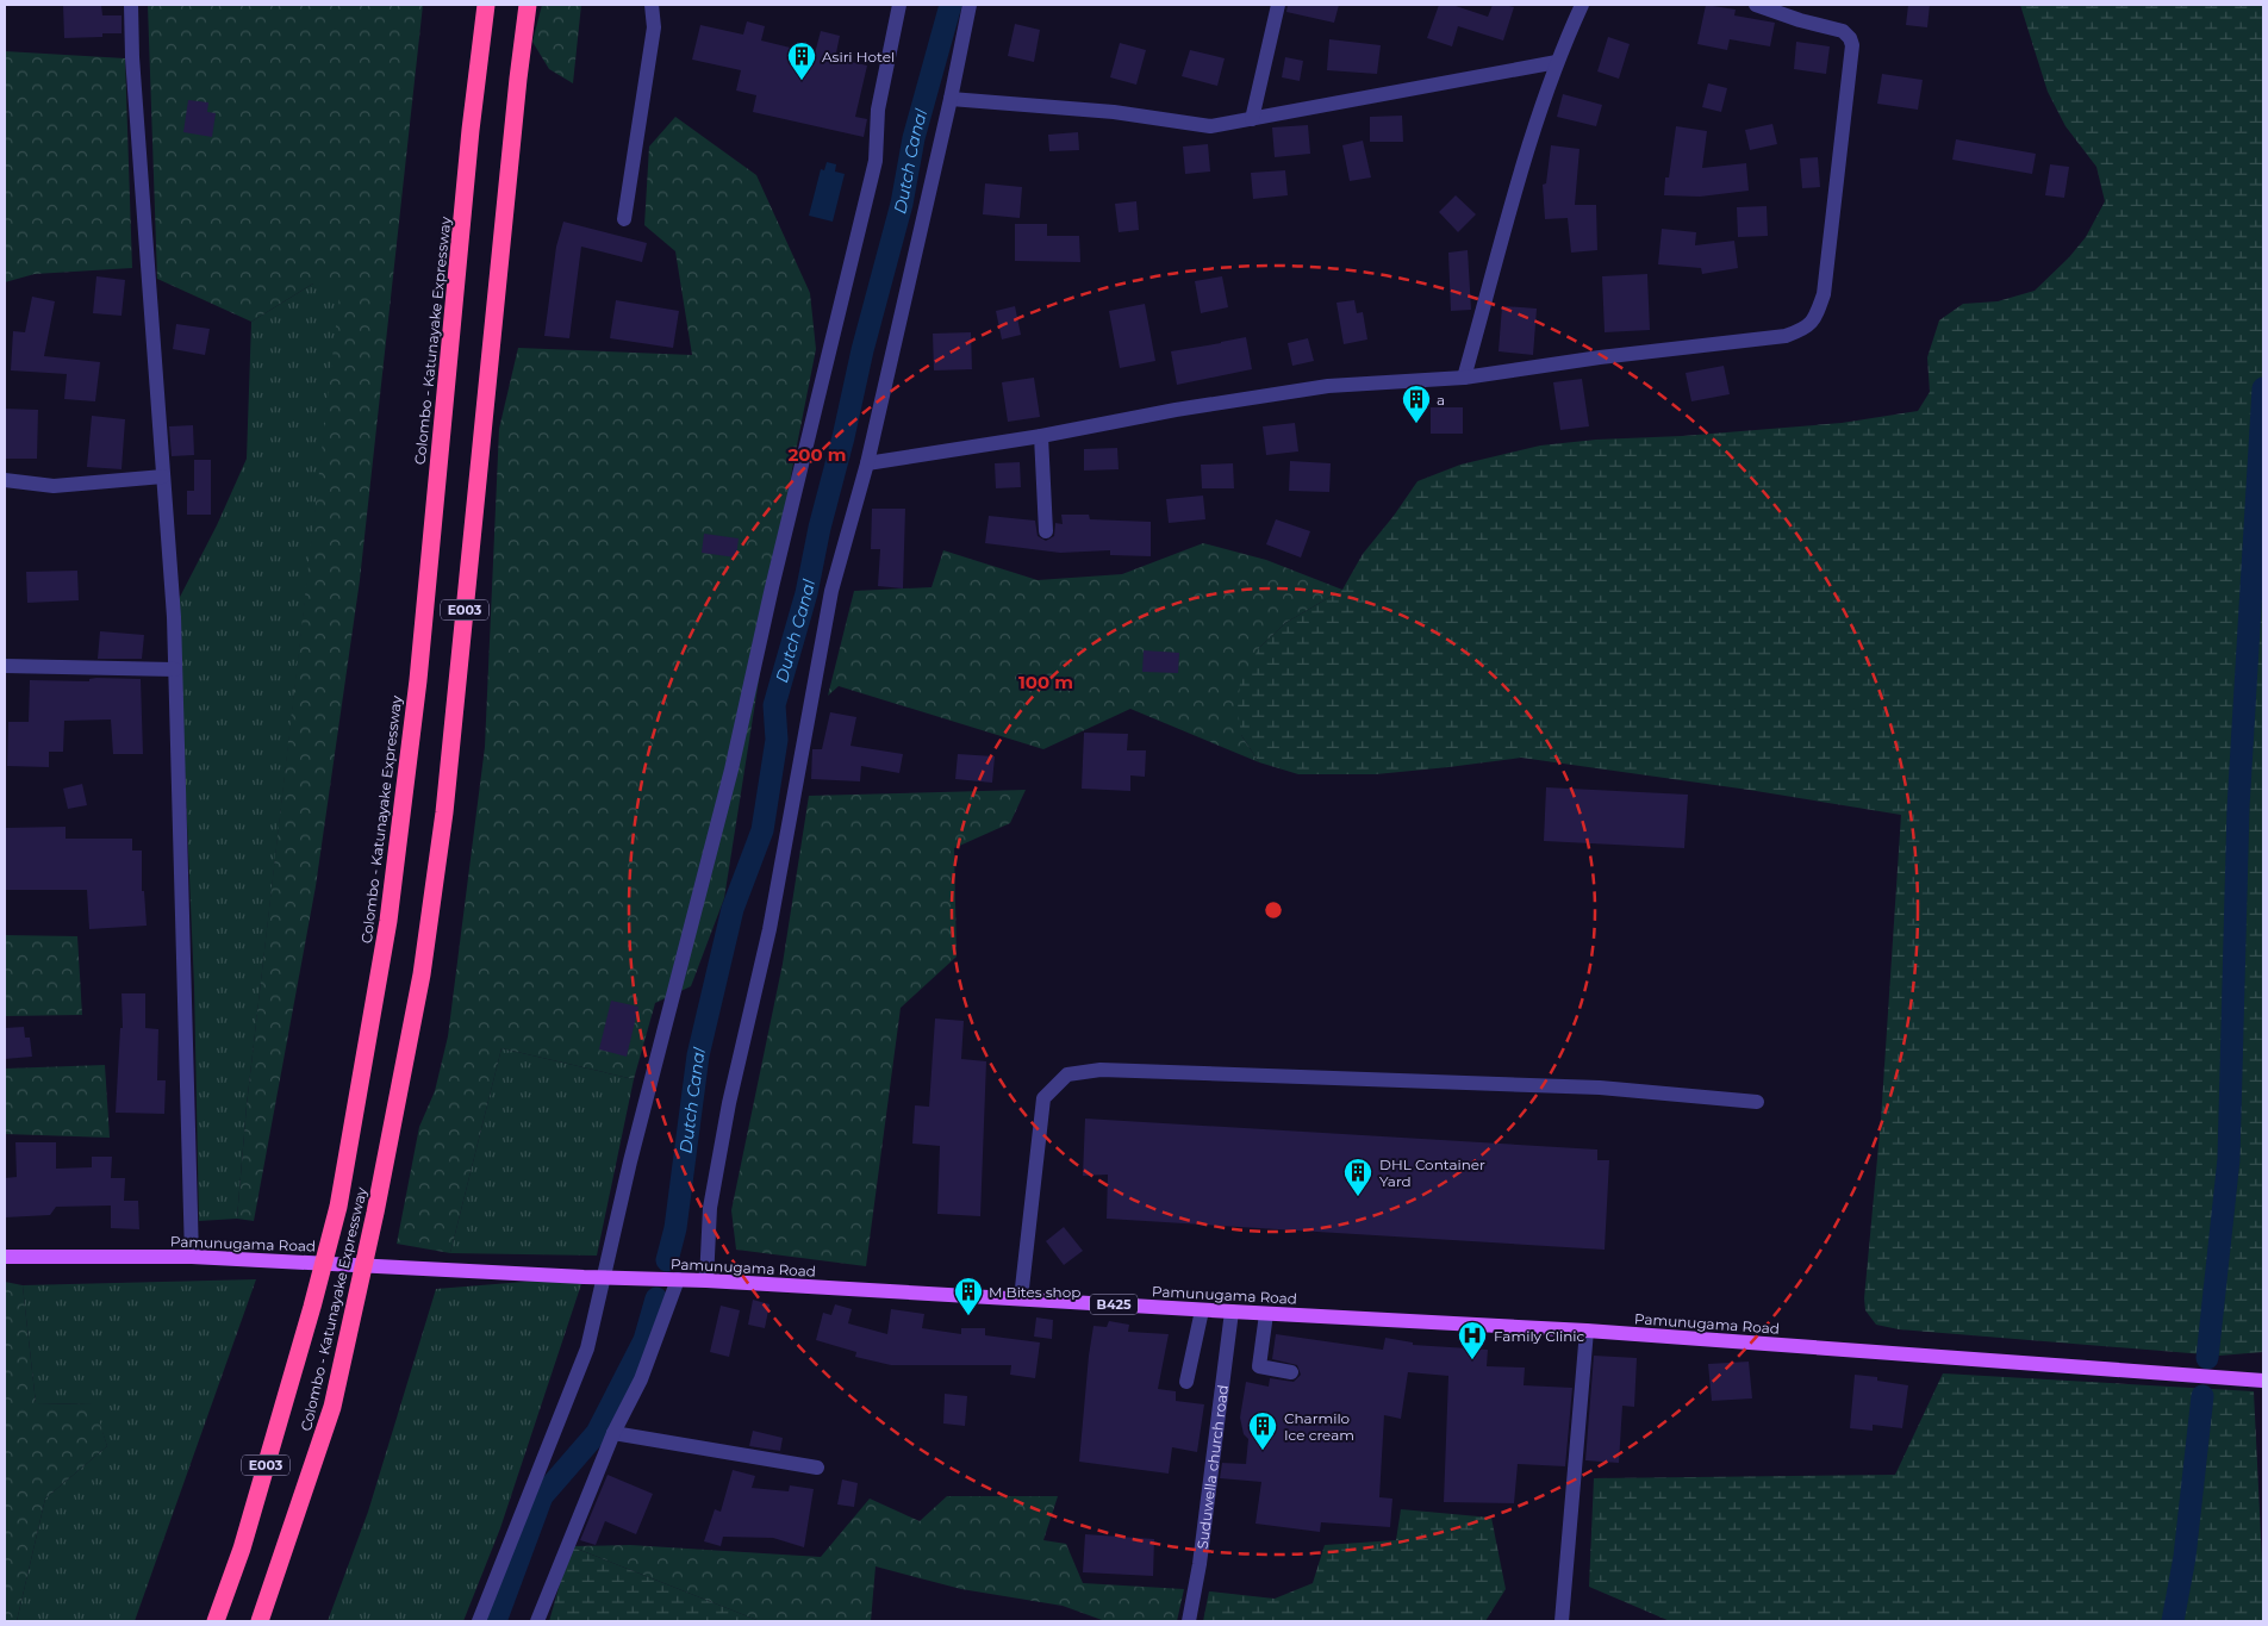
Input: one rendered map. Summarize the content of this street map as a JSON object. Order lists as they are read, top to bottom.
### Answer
{
  "streets": {
    "highway": ["Colombo - Katunayake Expressway", "E003"],
    "main road": ["Pamunugama Road", "B425"],
    "street": ["Suduwella church road"]
  },
  "crossings": [
    ["Pamunugama Road", "Suduwella church road"]
  ],
  "water": ["Dutch Canal"],
  "places": {
    "building": [
      "Asiri Hotel",
      "a",
      "DHL Container Yard",
      "M Bites shop",
      "Charmilo Ice cream"
    ],
    "hospital": ["Family Clinic"]
  },
  "rings": ["200 m", "100 m"]
}
